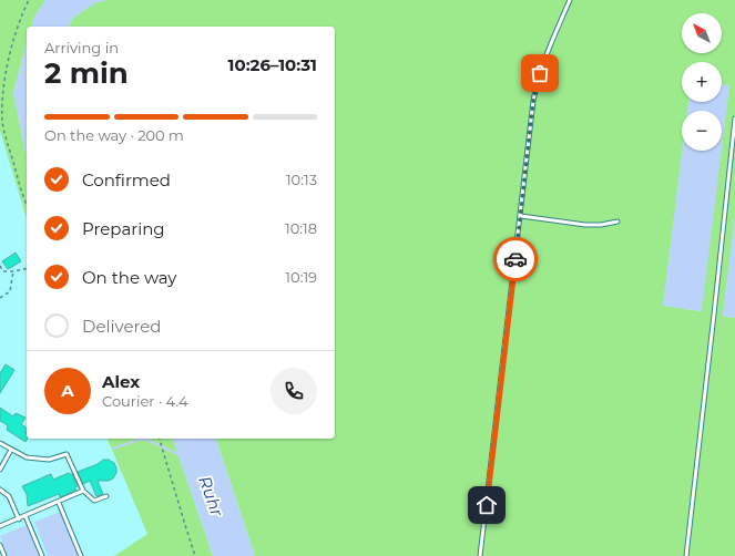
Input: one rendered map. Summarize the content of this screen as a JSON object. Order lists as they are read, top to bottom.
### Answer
{
  "water": ["Ruhr"],
  "north": "top left",
  "page": {
    "map_buttons": ["+", "−"],
    "heading": ["2 min", "Arriving in", "10:26–10:31"],
    "panel": ["Alex", "Courier · 4.4"],
    "bar": "On the way · 200 m",
    "list": [
      ["Confirmed", "10:13"],
      ["Preparing", "10:18"],
      ["On the way", "10:19"],
      "Delivered"
    ],
    "round": "A"
  }
}
